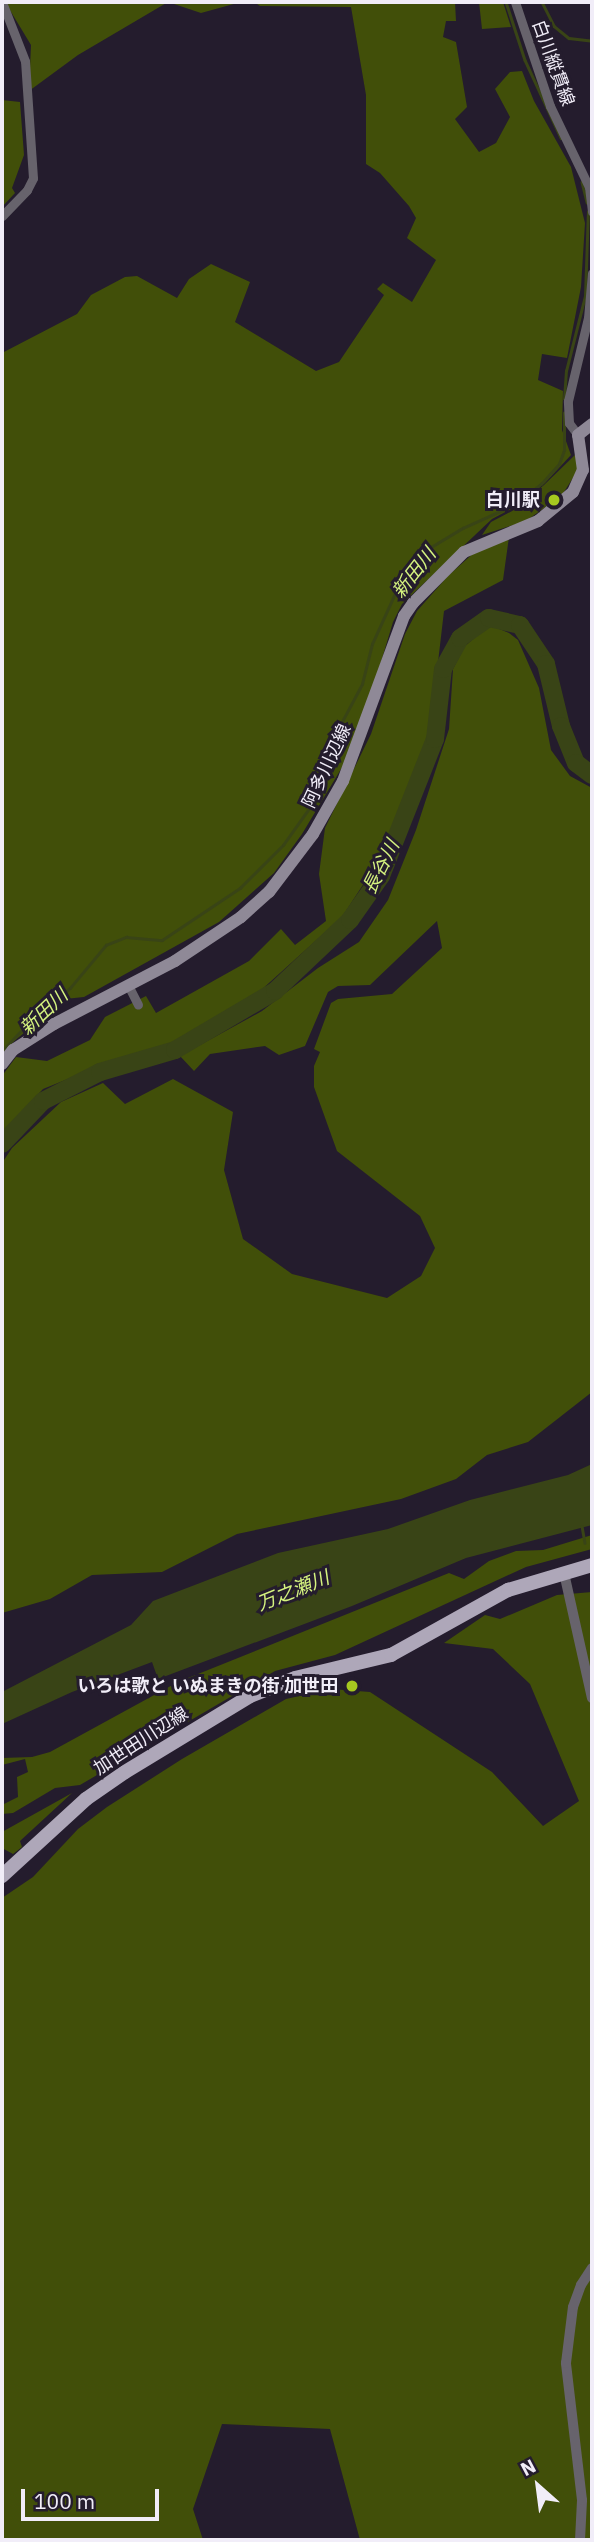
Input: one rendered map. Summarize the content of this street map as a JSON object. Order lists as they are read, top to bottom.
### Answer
{
  "streets": {
    "main road": ["阿多川辺線", "加世田川辺線"],
    "street": ["白川縦貫線"]
  },
  "water": ["新田川", "長谷川", "万之瀬川"],
  "places": ["白川駅", "いろは歌と いぬまきの街 加世田"],
  "scale_bar": "100 m",
  "north": "top left"
}
